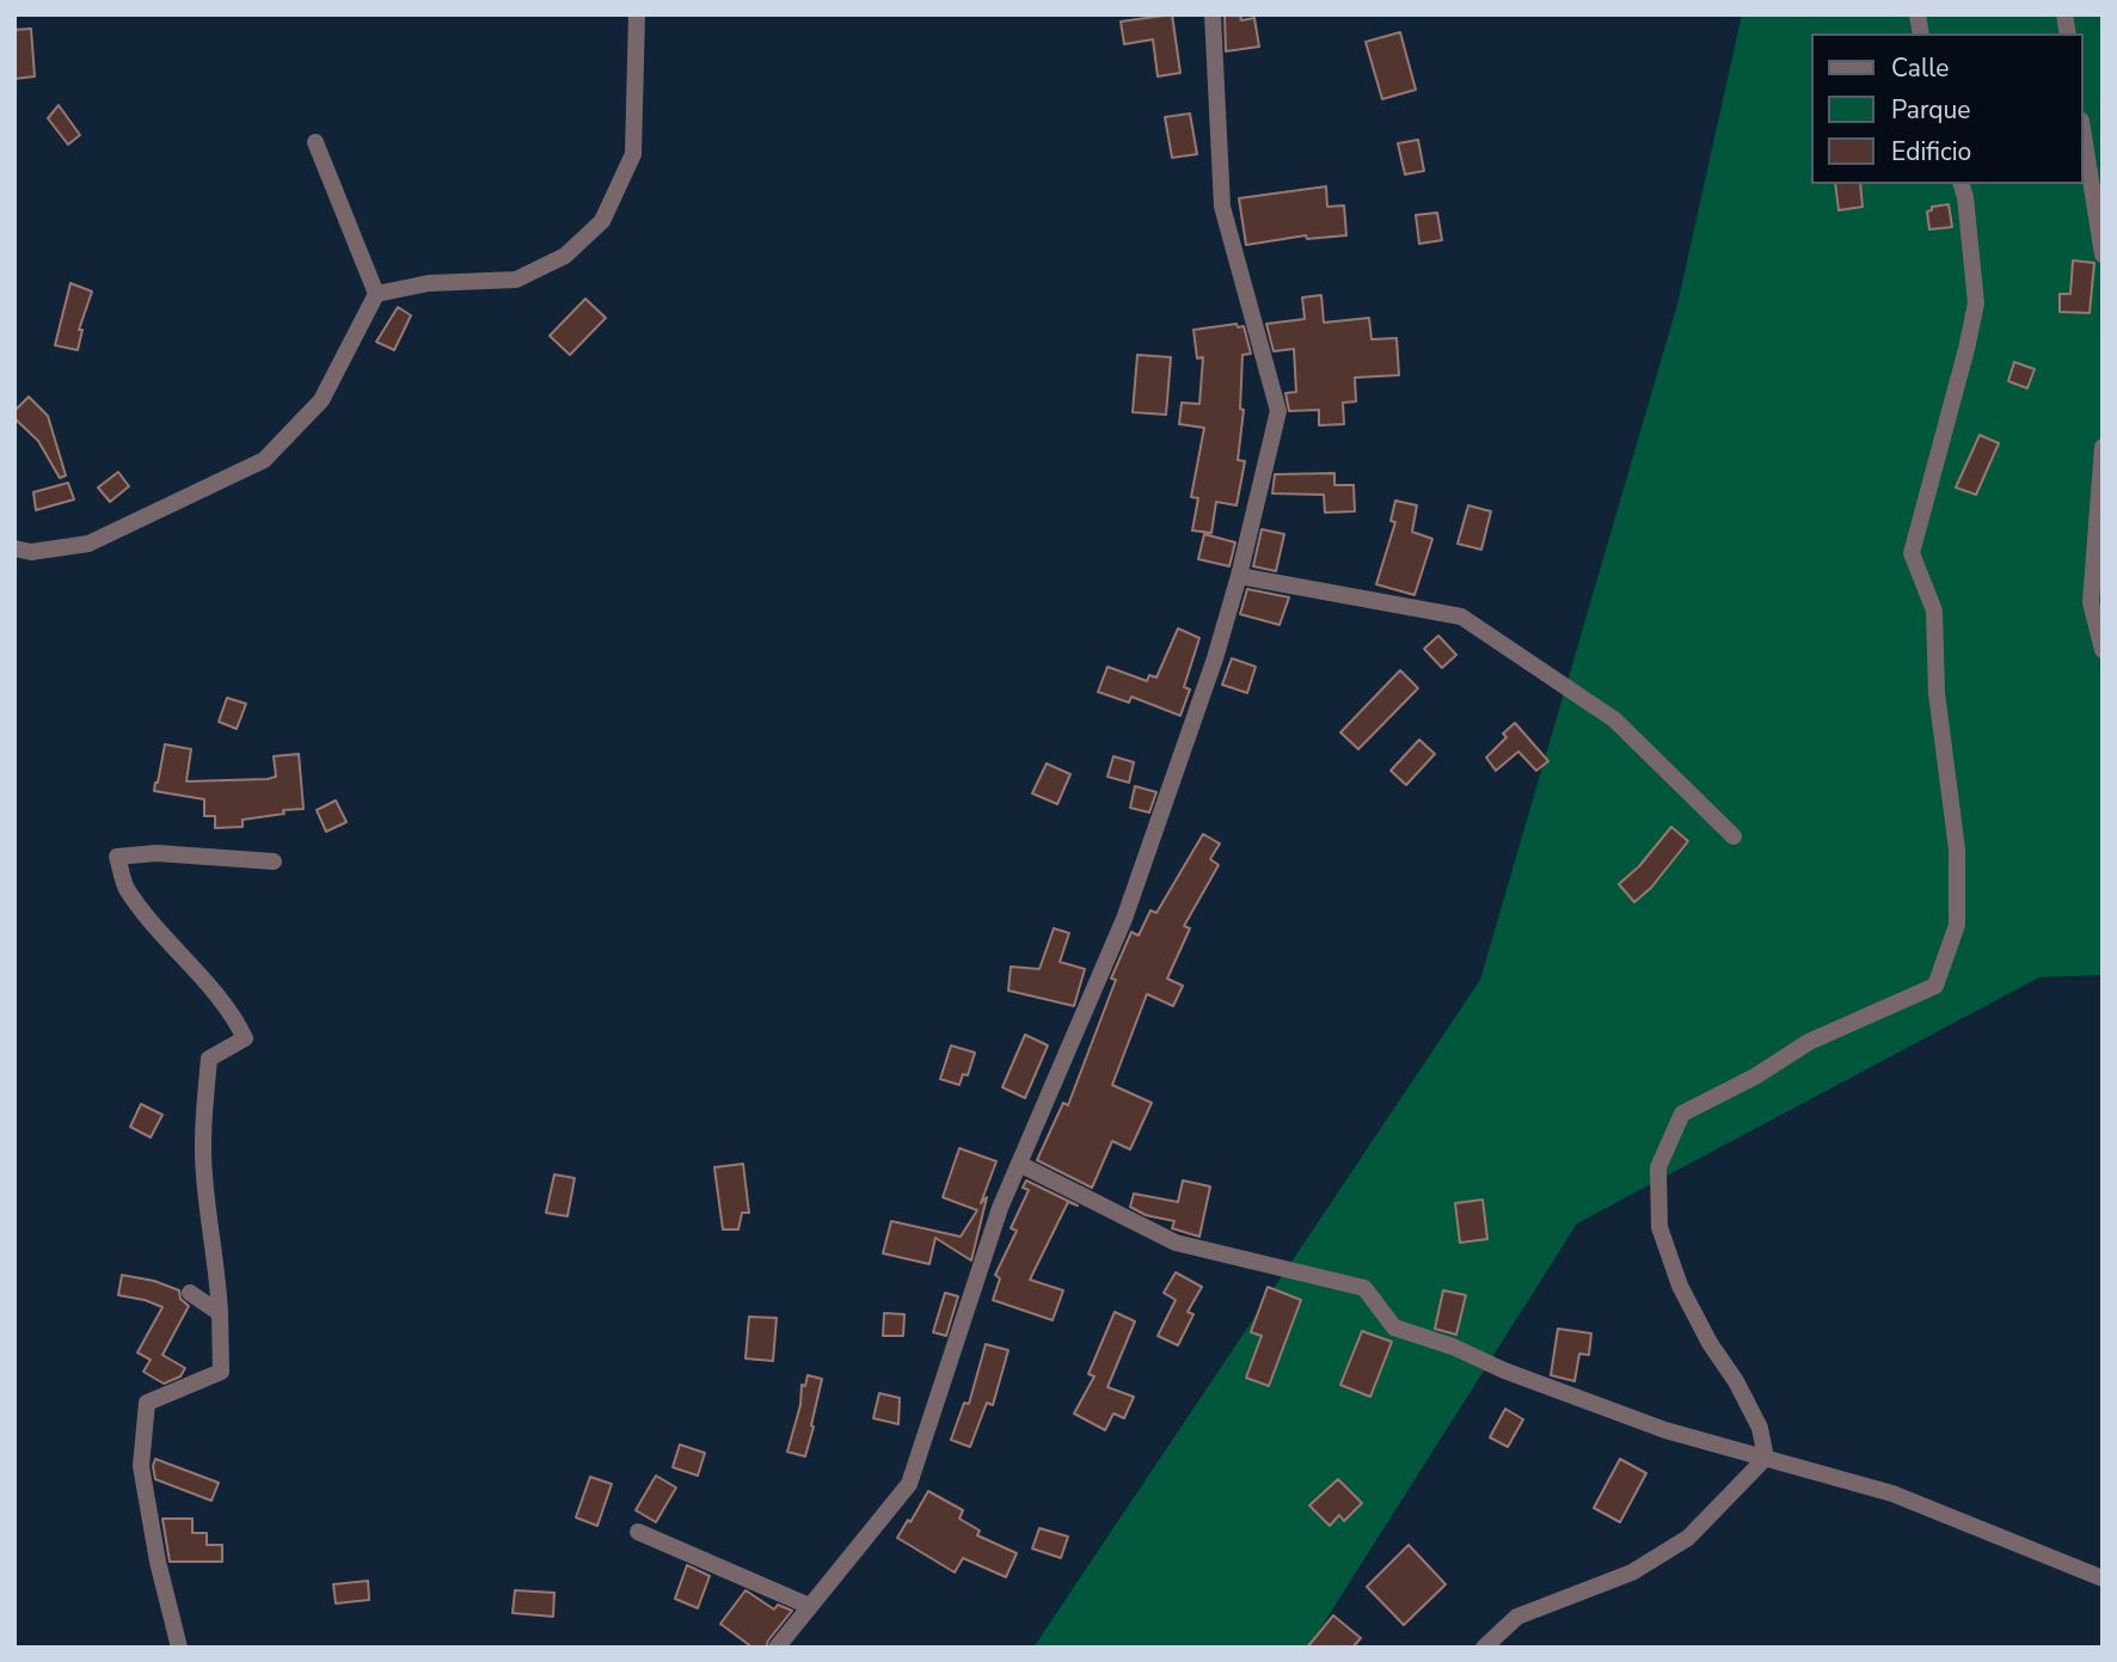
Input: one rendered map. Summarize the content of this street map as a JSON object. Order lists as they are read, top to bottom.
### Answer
{
  "legend": ["Calle", "Parque", "Edificio"]
}
